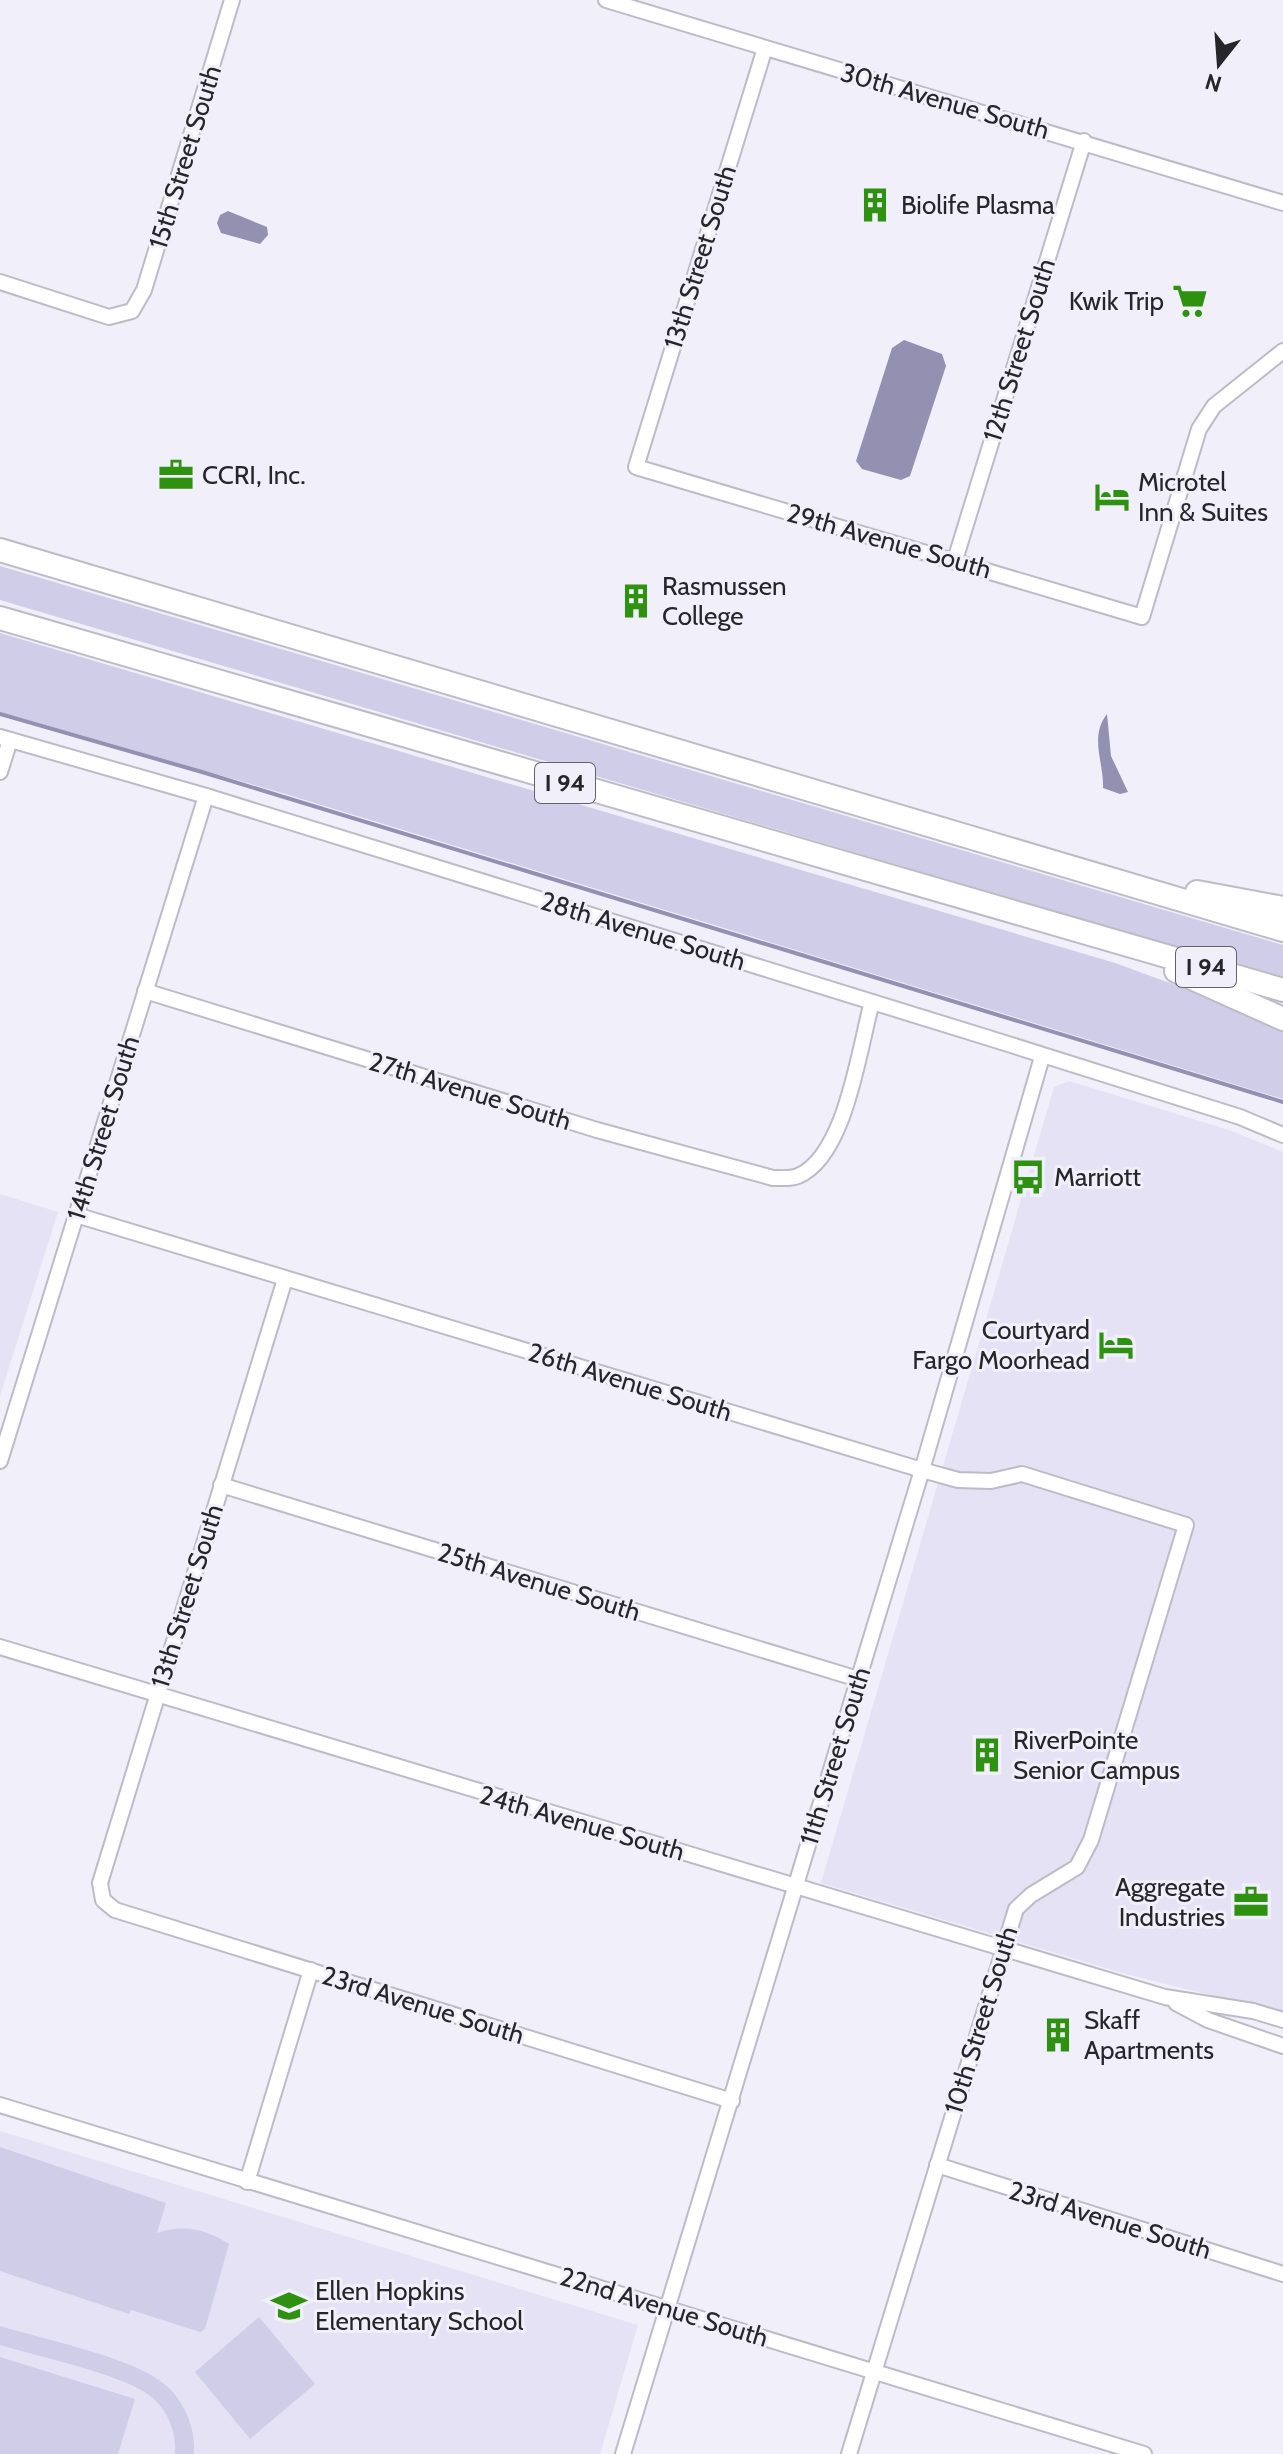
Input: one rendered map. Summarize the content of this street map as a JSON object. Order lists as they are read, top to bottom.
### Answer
{
  "streets": {
    "highway": ["I 94"],
    "street": [
      "30th Avenue South",
      "15th Street South",
      "13th Street South",
      "12th Street South",
      "29th Avenue South",
      "28th Avenue South",
      "27th Avenue South",
      "14th Street South",
      "26th Avenue South",
      "25th Avenue South",
      "11th Street South",
      "24th Avenue South",
      "23rd Avenue South",
      "10th Street South",
      "22nd Avenue South"
    ]
  },
  "crossings": [
    ["30th Avenue South", "13th Street South"],
    ["30th Avenue South", "12th Street South"],
    ["13th Street South", "29th Avenue South"],
    ["13th Street South", "26th Avenue South"],
    ["13th Street South", "25th Avenue South"],
    ["13th Street South", "24th Avenue South"],
    ["13th Street South", "23rd Avenue South"],
    ["12th Street South", "29th Avenue South"],
    ["28th Avenue South", "27th Avenue South"],
    ["28th Avenue South", "14th Street South"],
    ["28th Avenue South", "11th Street South"],
    ["27th Avenue South", "14th Street South"],
    ["14th Street South", "26th Avenue South"],
    ["26th Avenue South", "11th Street South"],
    ["26th Avenue South", "10th Street South"],
    ["25th Avenue South", "11th Street South"],
    ["11th Street South", "24th Avenue South"],
    ["11th Street South", "23rd Avenue South"],
    ["11th Street South", "22nd Avenue South"],
    ["24th Avenue South", "10th Street South"],
    ["23rd Avenue South", "10th Street South"],
    ["10th Street South", "22nd Avenue South"]
  ],
  "places": {
    "building": [
      "Biolife Plasma",
      "Rasmussen College",
      "RiverPointe Senior Campus",
      "Skaff Apartments"
    ],
    "supermarket": ["Kwik Trip"],
    "office": ["CCRI, Inc.", "Aggregate Industries"],
    "hotel": ["Microtel Inn & Suites", "Courtyard Fargo Moorhead"],
    "bus stop": ["Marriott"],
    "school or university": ["Ellen Hopkins Elementary School"]
  },
  "north": "bottom"
}
